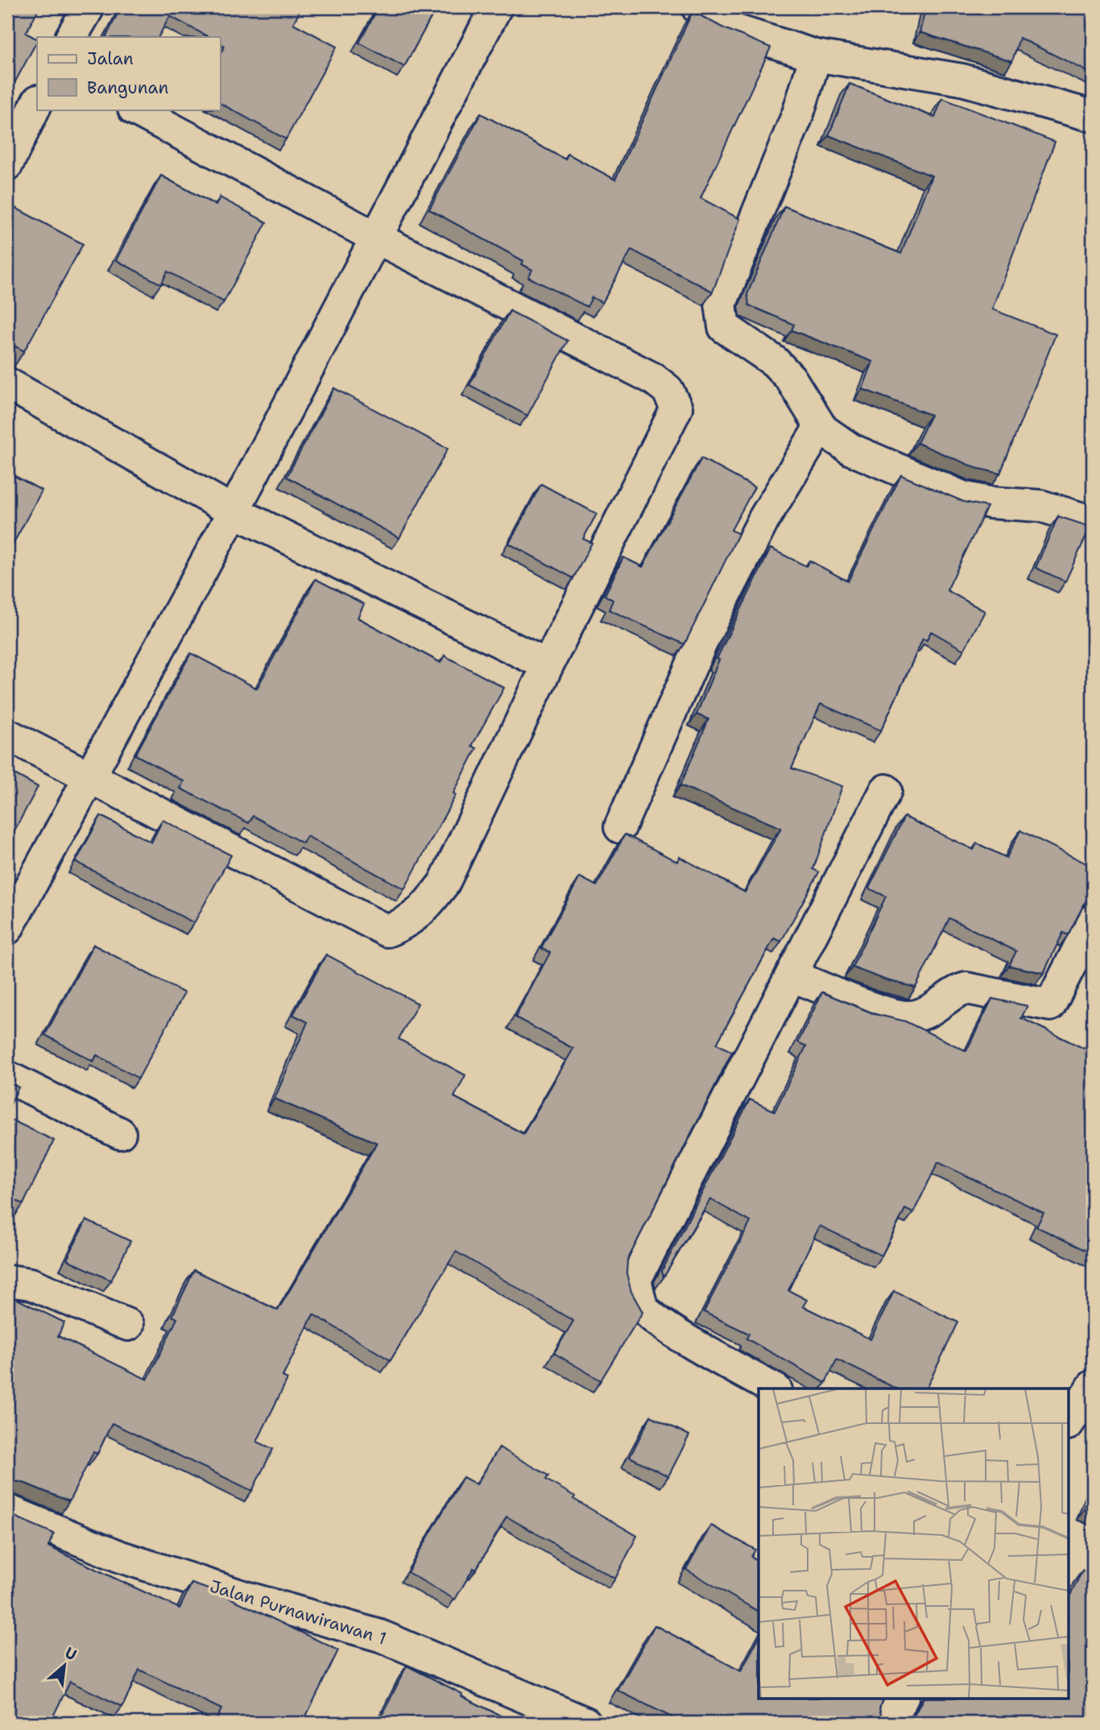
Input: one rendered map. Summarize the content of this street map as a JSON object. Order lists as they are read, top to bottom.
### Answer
{
  "streets": {
    "street": ["Jalan Purnawirawan 1"]
  },
  "legend": ["Jalan", "Bangunan"],
  "north": "top right"
}
